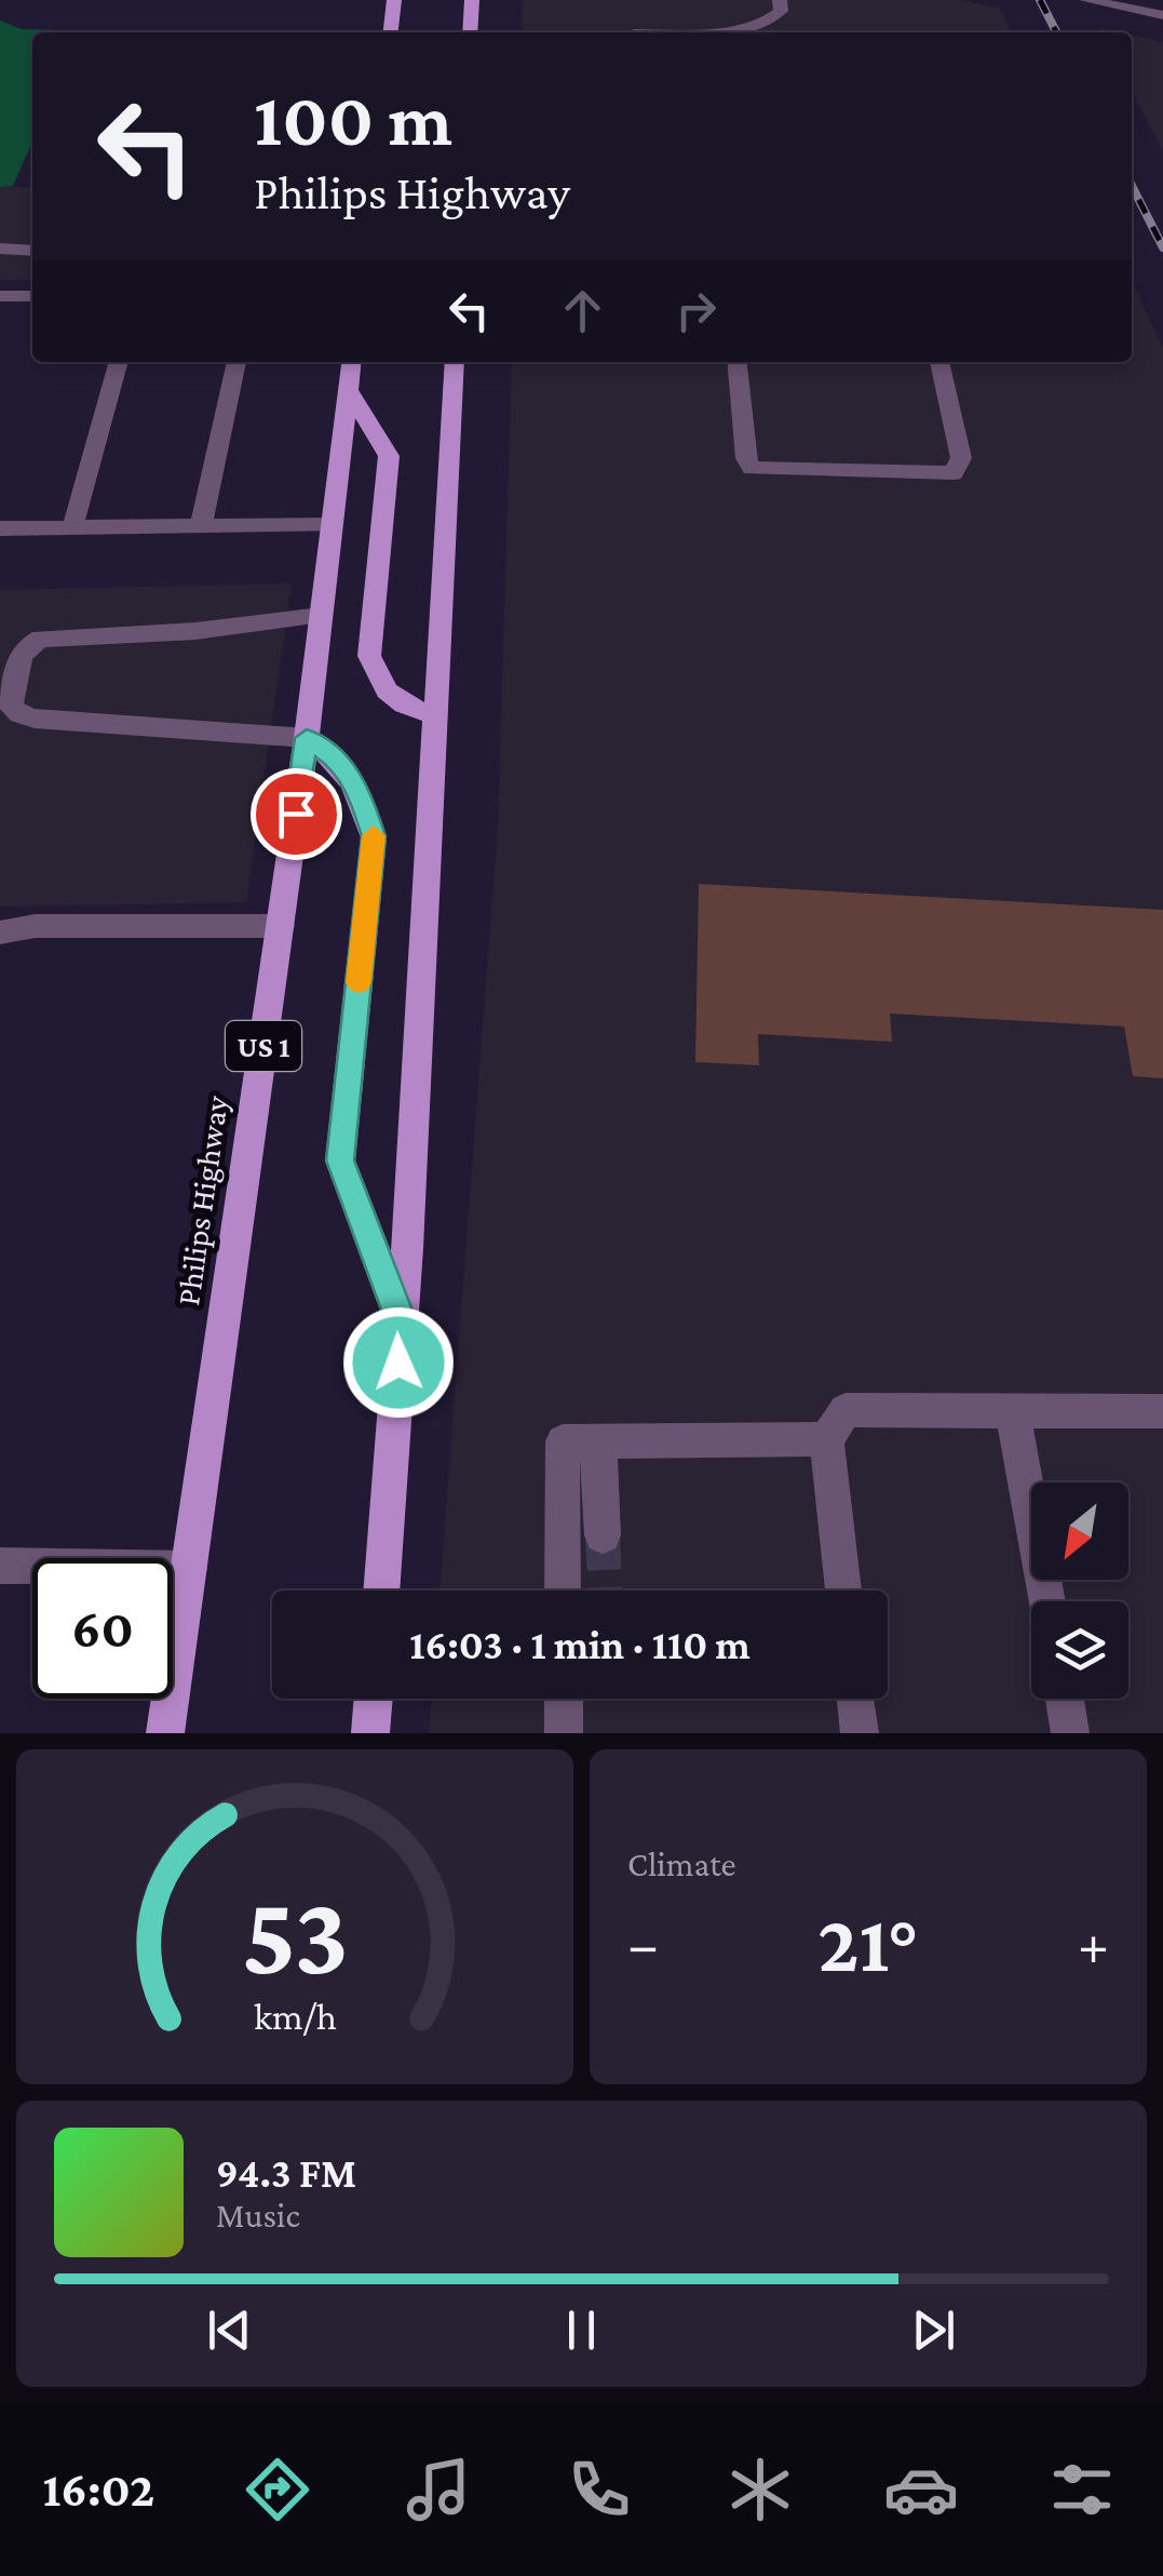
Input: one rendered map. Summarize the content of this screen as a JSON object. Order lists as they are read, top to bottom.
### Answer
{
  "streets": {
    "main road": ["US 1", "Philips Highway"]
  },
  "north": "bottom left",
  "page": {
    "turn": ["100 m", "Philips Highway"],
    "limit": "60",
    "trip": "16:03 · 1 min · 110 m",
    "tile": "Climate",
    "heat": ["−", "21°", "+"],
    "song": ["94.3 FM", "Music"],
    "tabs": "16:02",
    "gauge": ["53", "km/h"]
  }
}
